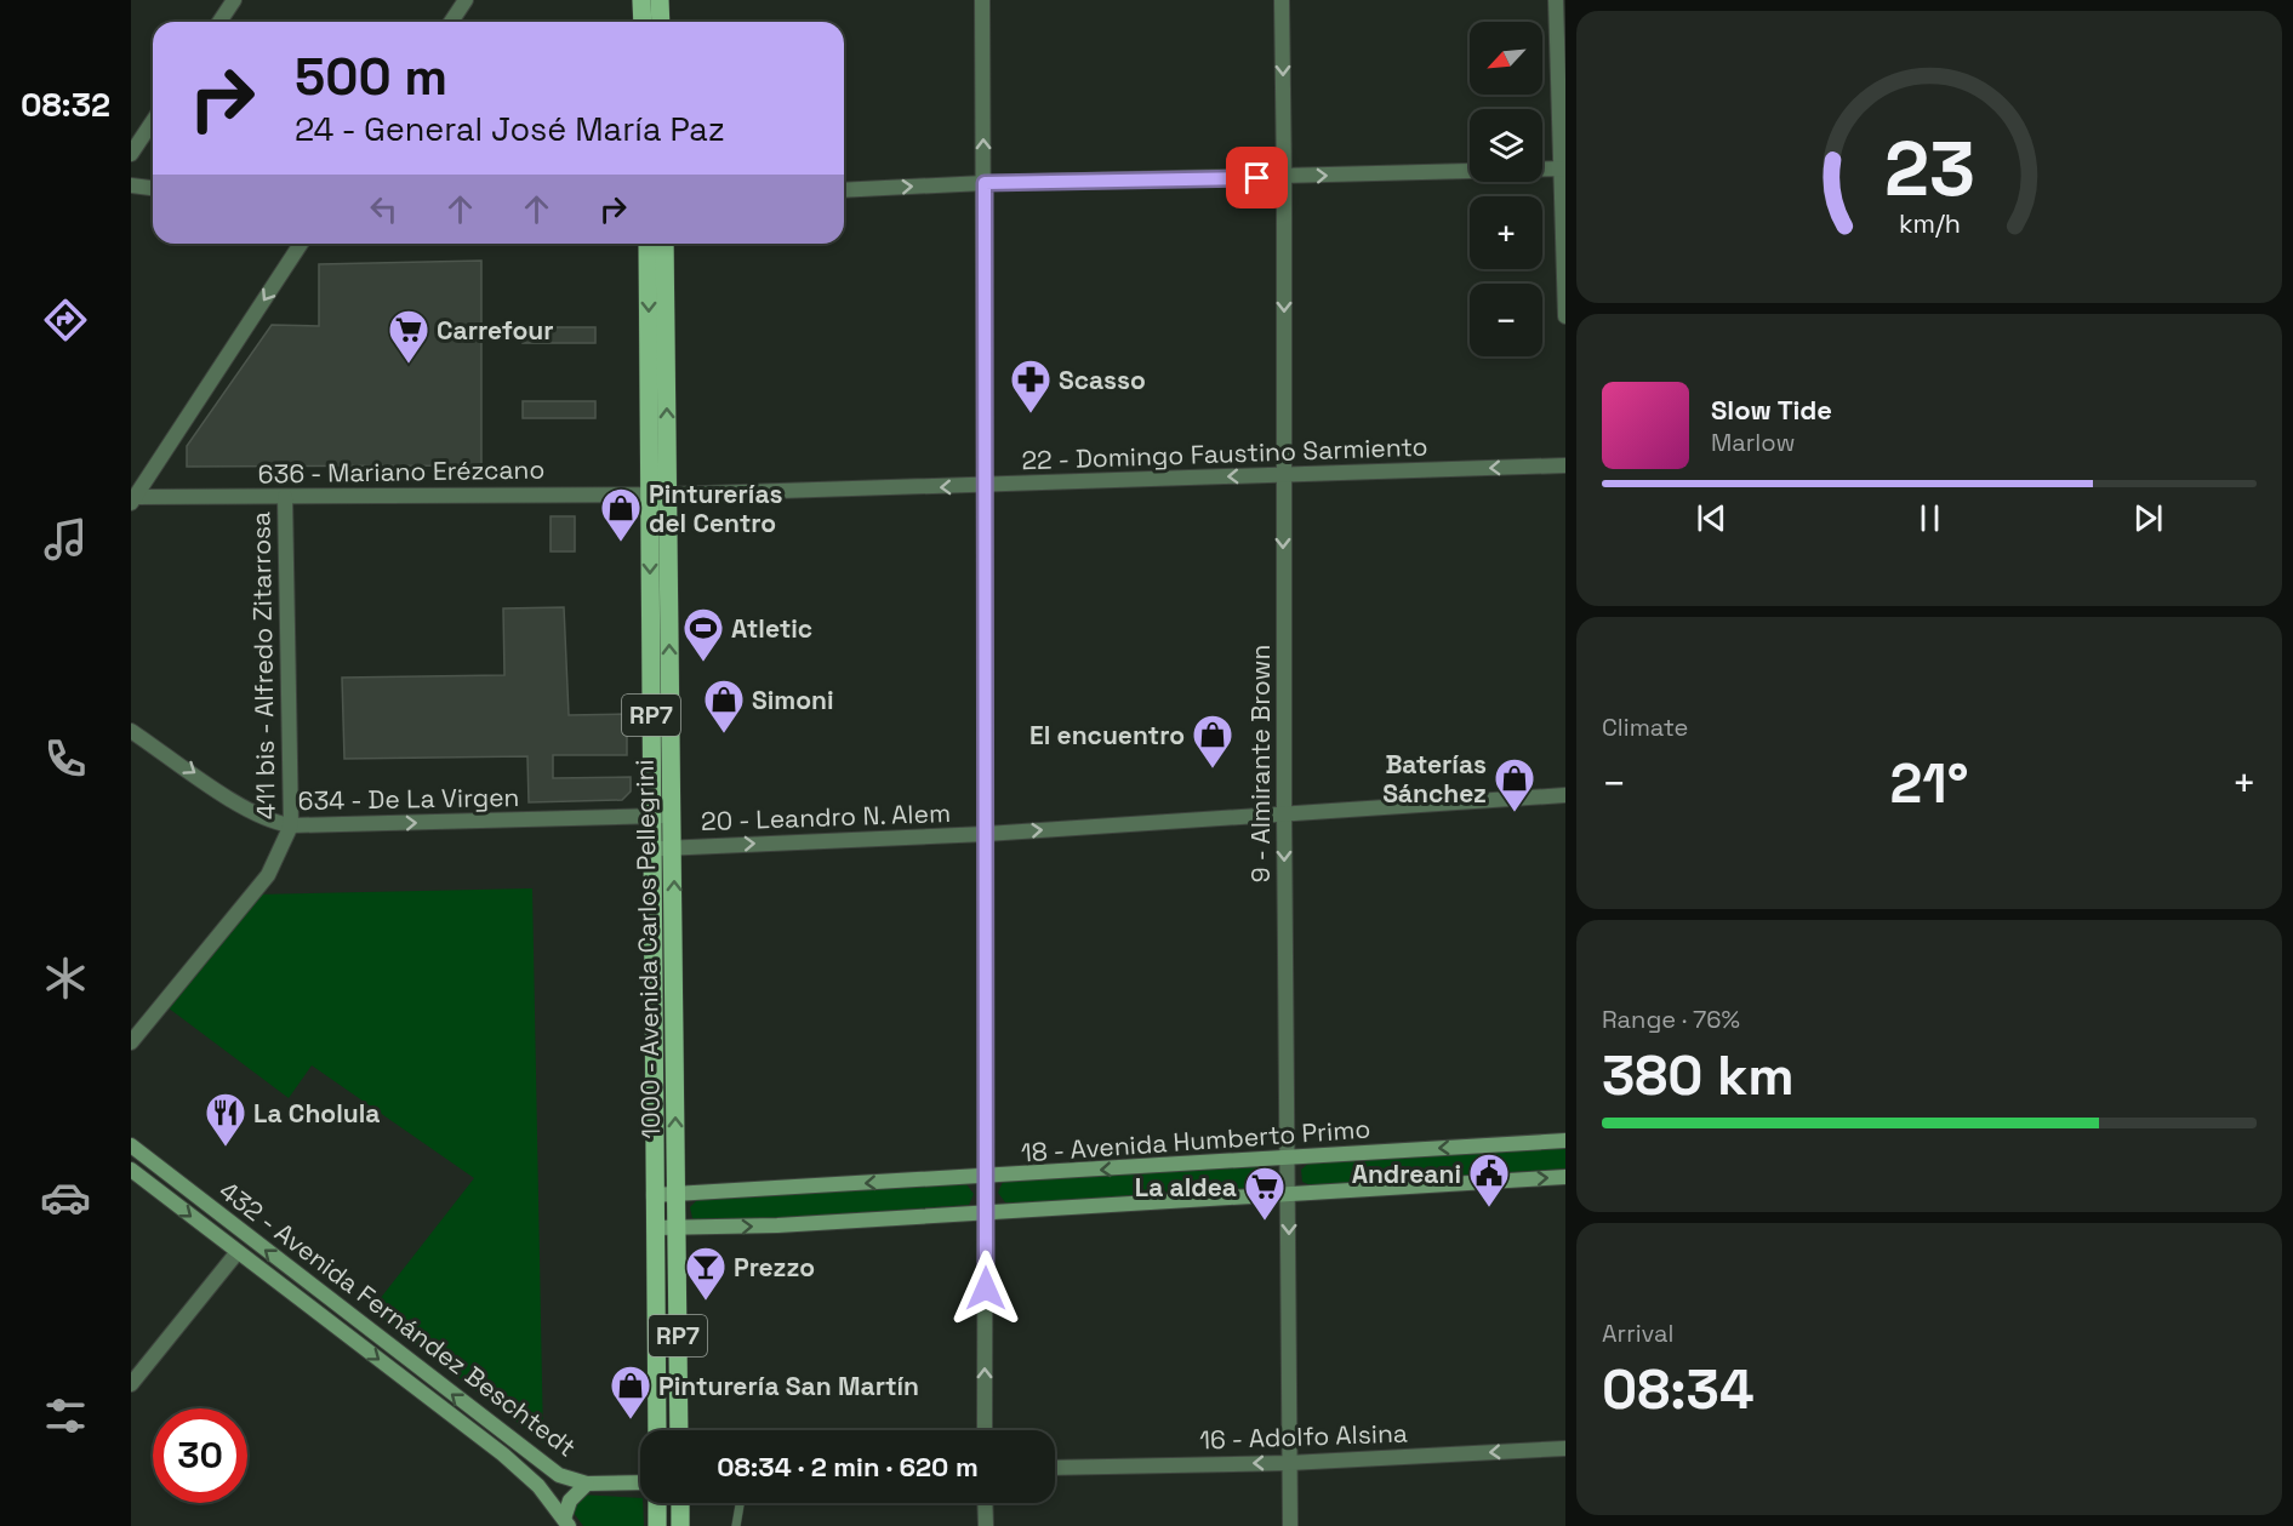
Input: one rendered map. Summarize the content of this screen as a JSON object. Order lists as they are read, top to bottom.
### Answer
{
  "streets": {
    "main road": [
      "RP7",
      "1000 - Avenida Carlos Pellegrini",
      "18 - Avenida Humberto Primo",
      "432 - Avenida Fernández Beschtedt"
    ],
    "street": [
      "22 - Domingo Faustino Sarmiento",
      "636 - Mariano Erézcano",
      "411 bis - Alfredo Zitarrosa",
      "9 - Almirante Brown",
      "634 - De La Virgen",
      "20 - Leandro N. Alem",
      "16 - Adolfo Alsina"
    ]
  },
  "crossings": [
    ["22 - Domingo Faustino Sarmiento", "636 - Mariano Erézcano"],
    ["22 - Domingo Faustino Sarmiento", "9 - Almirante Brown"],
    ["22 - Domingo Faustino Sarmiento", "1000 - Avenida Carlos Pellegrini"],
    ["636 - Mariano Erézcano", "411 bis - Alfredo Zitarrosa"],
    ["636 - Mariano Erézcano", "1000 - Avenida Carlos Pellegrini"],
    ["411 bis - Alfredo Zitarrosa", "634 - De La Virgen"],
    ["9 - Almirante Brown", "20 - Leandro N. Alem"],
    ["9 - Almirante Brown", "18 - Avenida Humberto Primo"],
    ["9 - Almirante Brown", "16 - Adolfo Alsina"],
    ["634 - De La Virgen", "1000 - Avenida Carlos Pellegrini"],
    ["20 - Leandro N. Alem", "1000 - Avenida Carlos Pellegrini"],
    ["1000 - Avenida Carlos Pellegrini", "18 - Avenida Humberto Primo"]
  ],
  "one_way": [
    "22 - Domingo Faustino Sarmiento",
    "9 - Almirante Brown",
    "634 - De La Virgen",
    "20 - Leandro N. Alem",
    "16 - Adolfo Alsina"
  ],
  "places": {
    "supermarket": ["Carrefour", "La aldea"],
    "pharmacy": ["Scasso"],
    "shop": [
      "Pinturerías del Centro",
      "Simoni",
      "El encuentro",
      "Baterías Sánchez",
      "Pinturería San Martín"
    ],
    "sports": ["Atletic"],
    "restaurant": ["La Cholula"],
    "public building": ["Andreani"],
    "bar": ["Prezzo"]
  },
  "north": "bottom left",
  "page": {
    "tabs": "08:32",
    "map_buttons": ["+", "−"],
    "turn": ["500 m", "24 - General José María Paz"],
    "song": ["Slow Tide", "Marlow"],
    "tile": [
      "Climate",
      ["Range · 76%", "380 km"],
      ["Arrival", "08:34"]
    ],
    "heat": ["−", "21°", "+"],
    "limit": "30",
    "trip": "08:34 · 2 min · 620 m",
    "gauge": ["23", "km/h"]
  }
}
